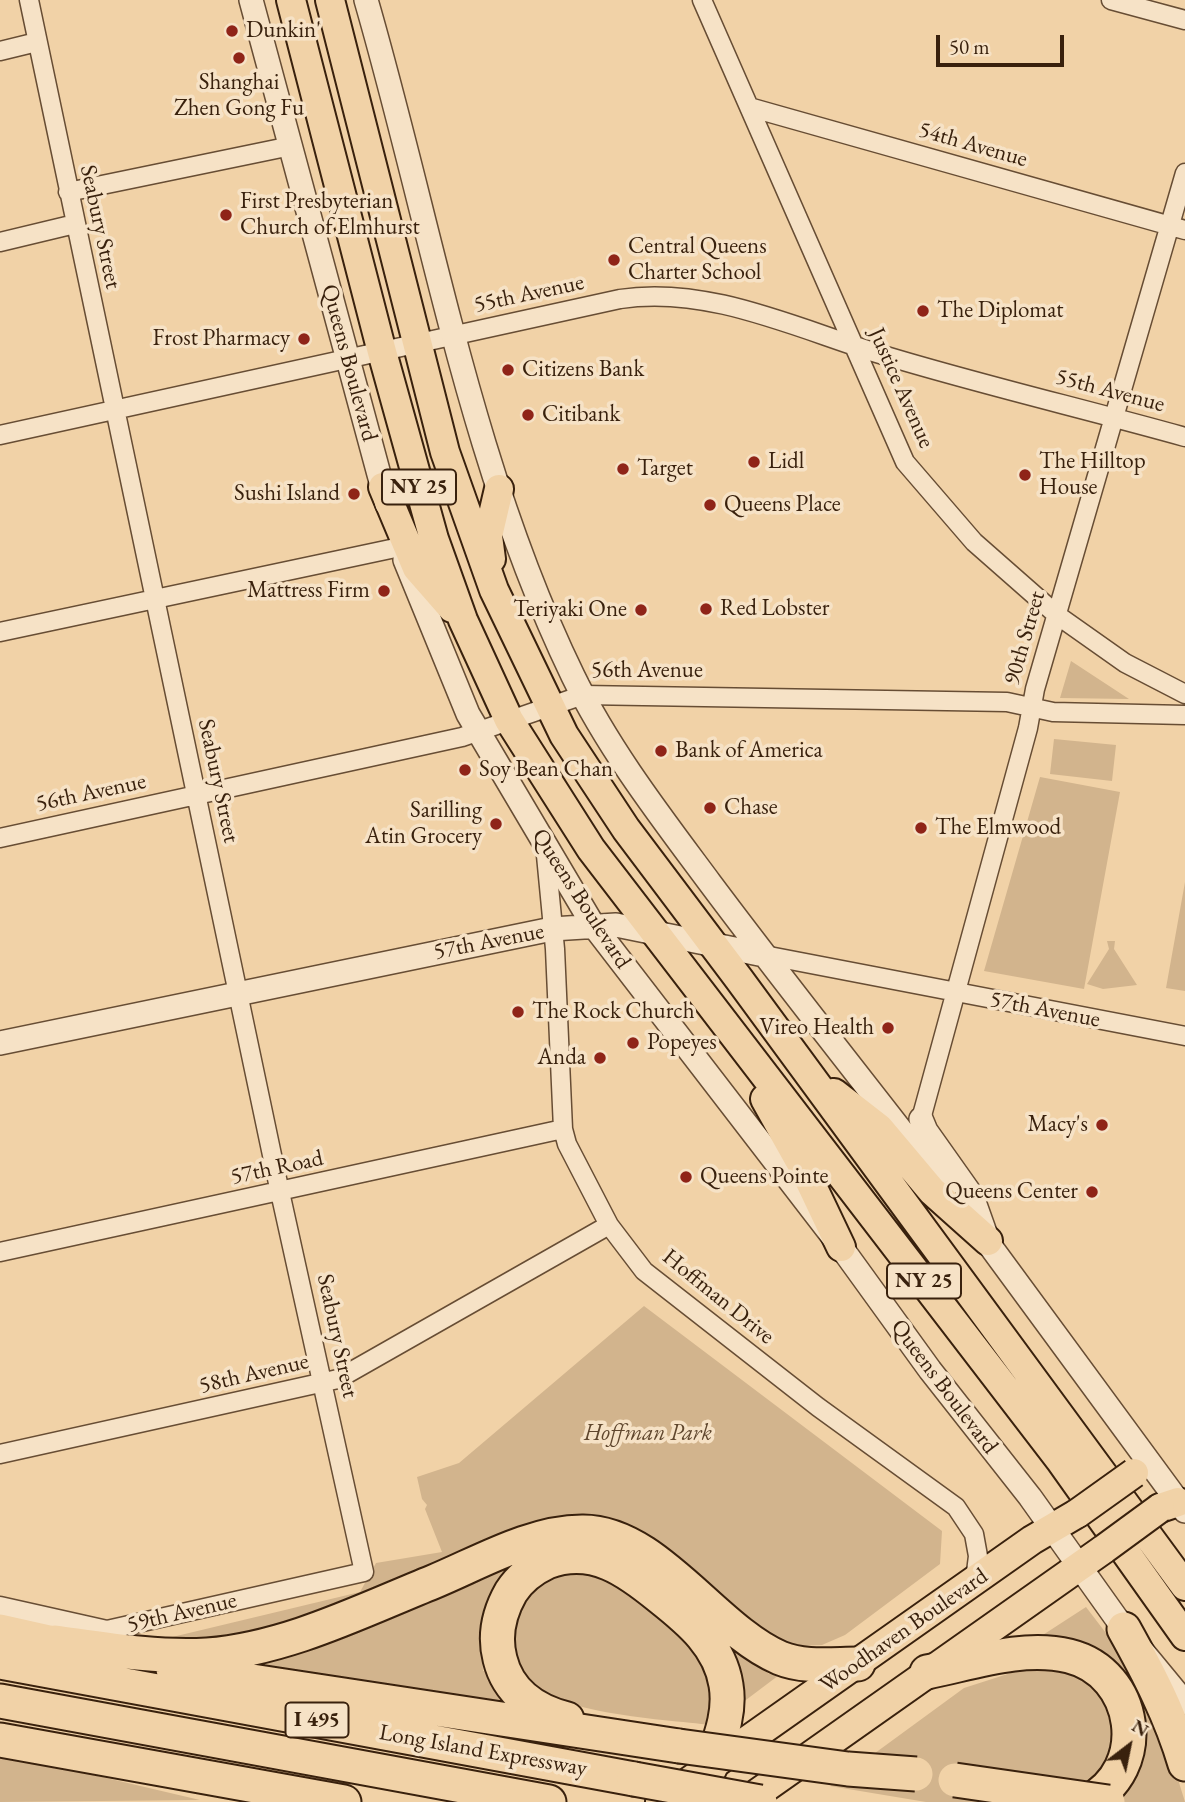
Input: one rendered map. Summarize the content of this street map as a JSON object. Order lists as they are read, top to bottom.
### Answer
{
  "streets": {
    "highway": ["I 495", "Long Island Expressway"],
    "main road": ["Queens Boulevard", "NY 25", "Woodhaven Boulevard"],
    "street": [
      "54th Avenue",
      "Seabury Street",
      "55th Avenue",
      "Justice Avenue",
      "90th Street",
      "56th Avenue",
      "57th Avenue",
      "57th Road",
      "Hoffman Drive",
      "58th Avenue",
      "59th Avenue"
    ]
  },
  "crossings": [
    ["54th Avenue", "Justice Avenue"],
    ["54th Avenue", "90th Street"],
    ["Seabury Street", "55th Avenue"],
    ["Seabury Street", "56th Avenue"],
    ["Seabury Street", "57th Avenue"],
    ["Seabury Street", "57th Road"],
    ["Seabury Street", "58th Avenue"],
    ["Seabury Street", "59th Avenue"],
    ["55th Avenue", "Queens Boulevard"],
    ["55th Avenue", "Justice Avenue"],
    ["55th Avenue", "NY 25"],
    ["55th Avenue", "90th Street"],
    ["Queens Boulevard", "56th Avenue"],
    ["Queens Boulevard", "57th Avenue"],
    ["Queens Boulevard", "Hoffman Drive"],
    ["Queens Boulevard", "Woodhaven Boulevard"],
    ["Justice Avenue", "90th Street"],
    ["NY 25", "56th Avenue"],
    ["NY 25", "57th Avenue"],
    ["90th Street", "56th Avenue"],
    ["90th Street", "57th Avenue"],
    ["57th Avenue", "Hoffman Drive"],
    ["57th Road", "Hoffman Drive"],
    ["Hoffman Drive", "58th Avenue"],
    ["Hoffman Drive", "Woodhaven Boulevard"]
  ],
  "parks": ["Hoffman Park"],
  "places": [
    "Dunkin'",
    "Shanghai Zhen Gong Fu",
    "First Presbyterian Church of Elmhurst",
    "Central Queens Charter School",
    "The Diplomat",
    "Frost Pharmacy",
    "Citizens Bank",
    "Citibank",
    "Lidl",
    "Target",
    "The Hilltop House",
    "Sushi Island",
    "Queens Place",
    "Mattress Firm",
    "Red Lobster",
    "Teriyaki One",
    "Bank of America",
    "Soy Bean Chan",
    "Chase",
    "Sarilling Atin Grocery",
    "The Elmwood",
    "The Rock Church",
    "Vireo Health",
    "Popeyes",
    "Anda",
    "Macy's",
    "Queens Pointe",
    "Queens Center"
  ],
  "scale_bar": "50 m",
  "north": "top right"
}
